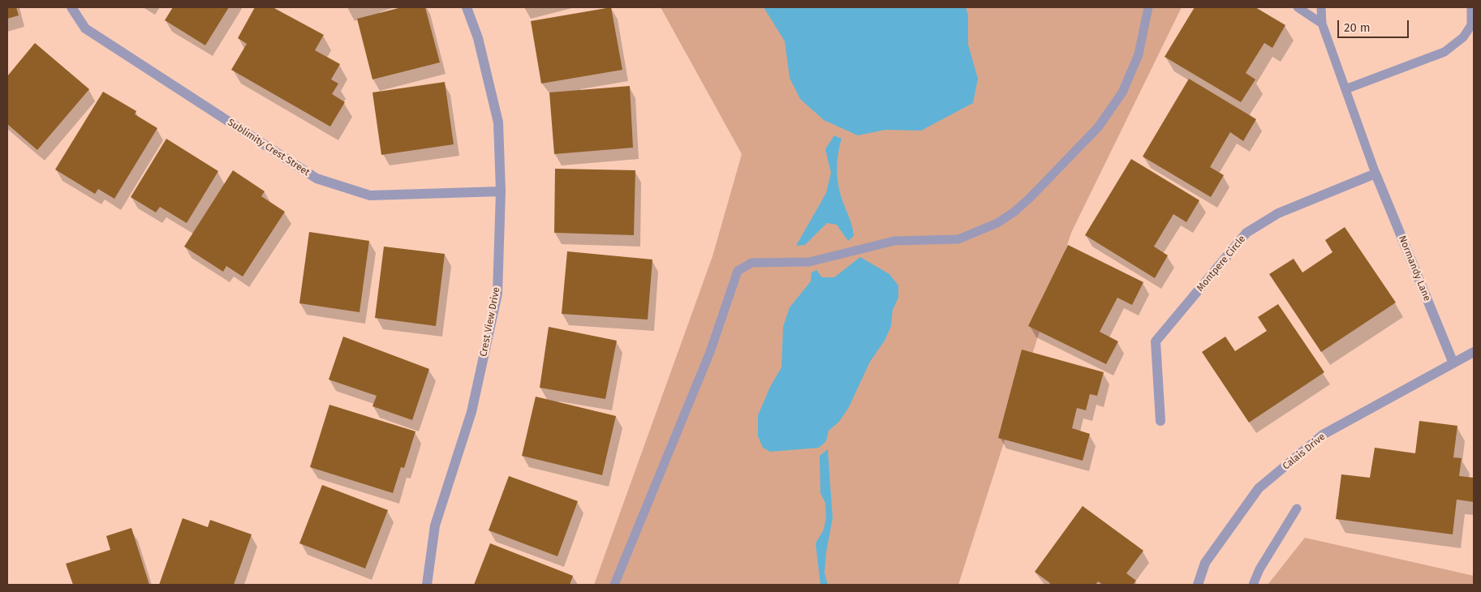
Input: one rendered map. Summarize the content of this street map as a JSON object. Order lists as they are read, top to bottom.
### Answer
{
  "streets": {
    "street": [
      "Sublimity Crest Street",
      "Montpere Circle",
      "Normandy Lane",
      "Crest View Drive",
      "Calais Drive"
    ]
  },
  "crossings": [
    ["Sublimity Crest Street", "Crest View Drive"],
    ["Montpere Circle", "Normandy Lane"],
    ["Normandy Lane", "Calais Drive"]
  ],
  "scale_bar": "20 m"
}
